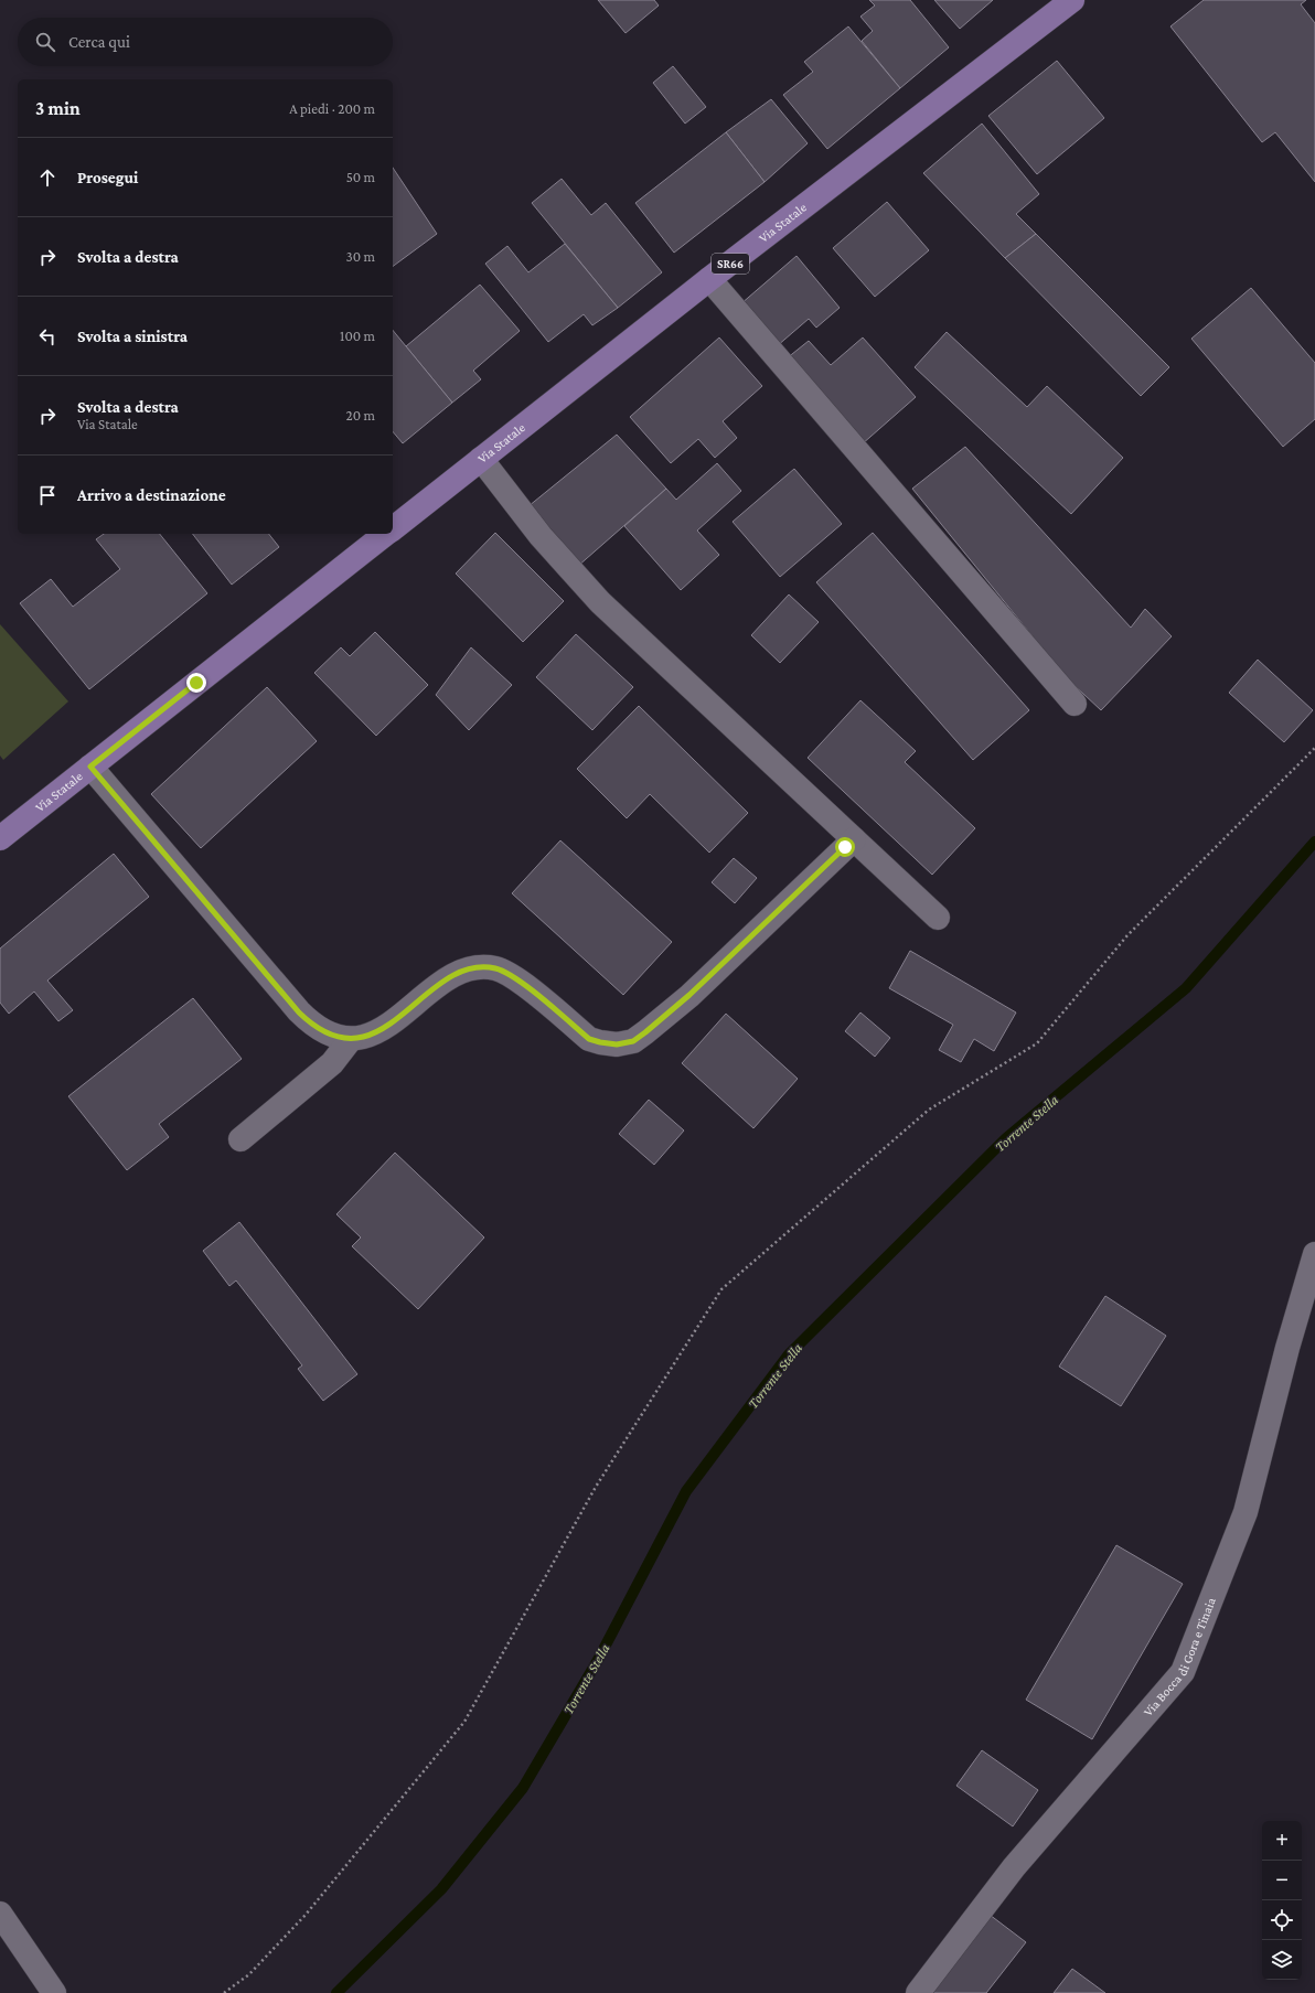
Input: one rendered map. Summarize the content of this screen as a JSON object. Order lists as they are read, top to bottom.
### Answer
{
  "streets": {
    "main road": ["Via Statale", "SR66"],
    "street": ["Via Bocca di Gora e Tinaia"]
  },
  "water": ["Torrente Stella"],
  "page": {
    "search": "Cerca qui",
    "heading": ["3 min", "A piedi · 200 m"],
    "list": [
      ["Prosegui", "50 m"],
      ["Svolta a destra", "30 m"],
      ["Svolta a sinistra", "100 m"],
      ["Svolta a destra", "Via Statale", "20 m"],
      "Arrivo a destinazione"
    ],
    "map_buttons": ["+", "−"]
  }
}
